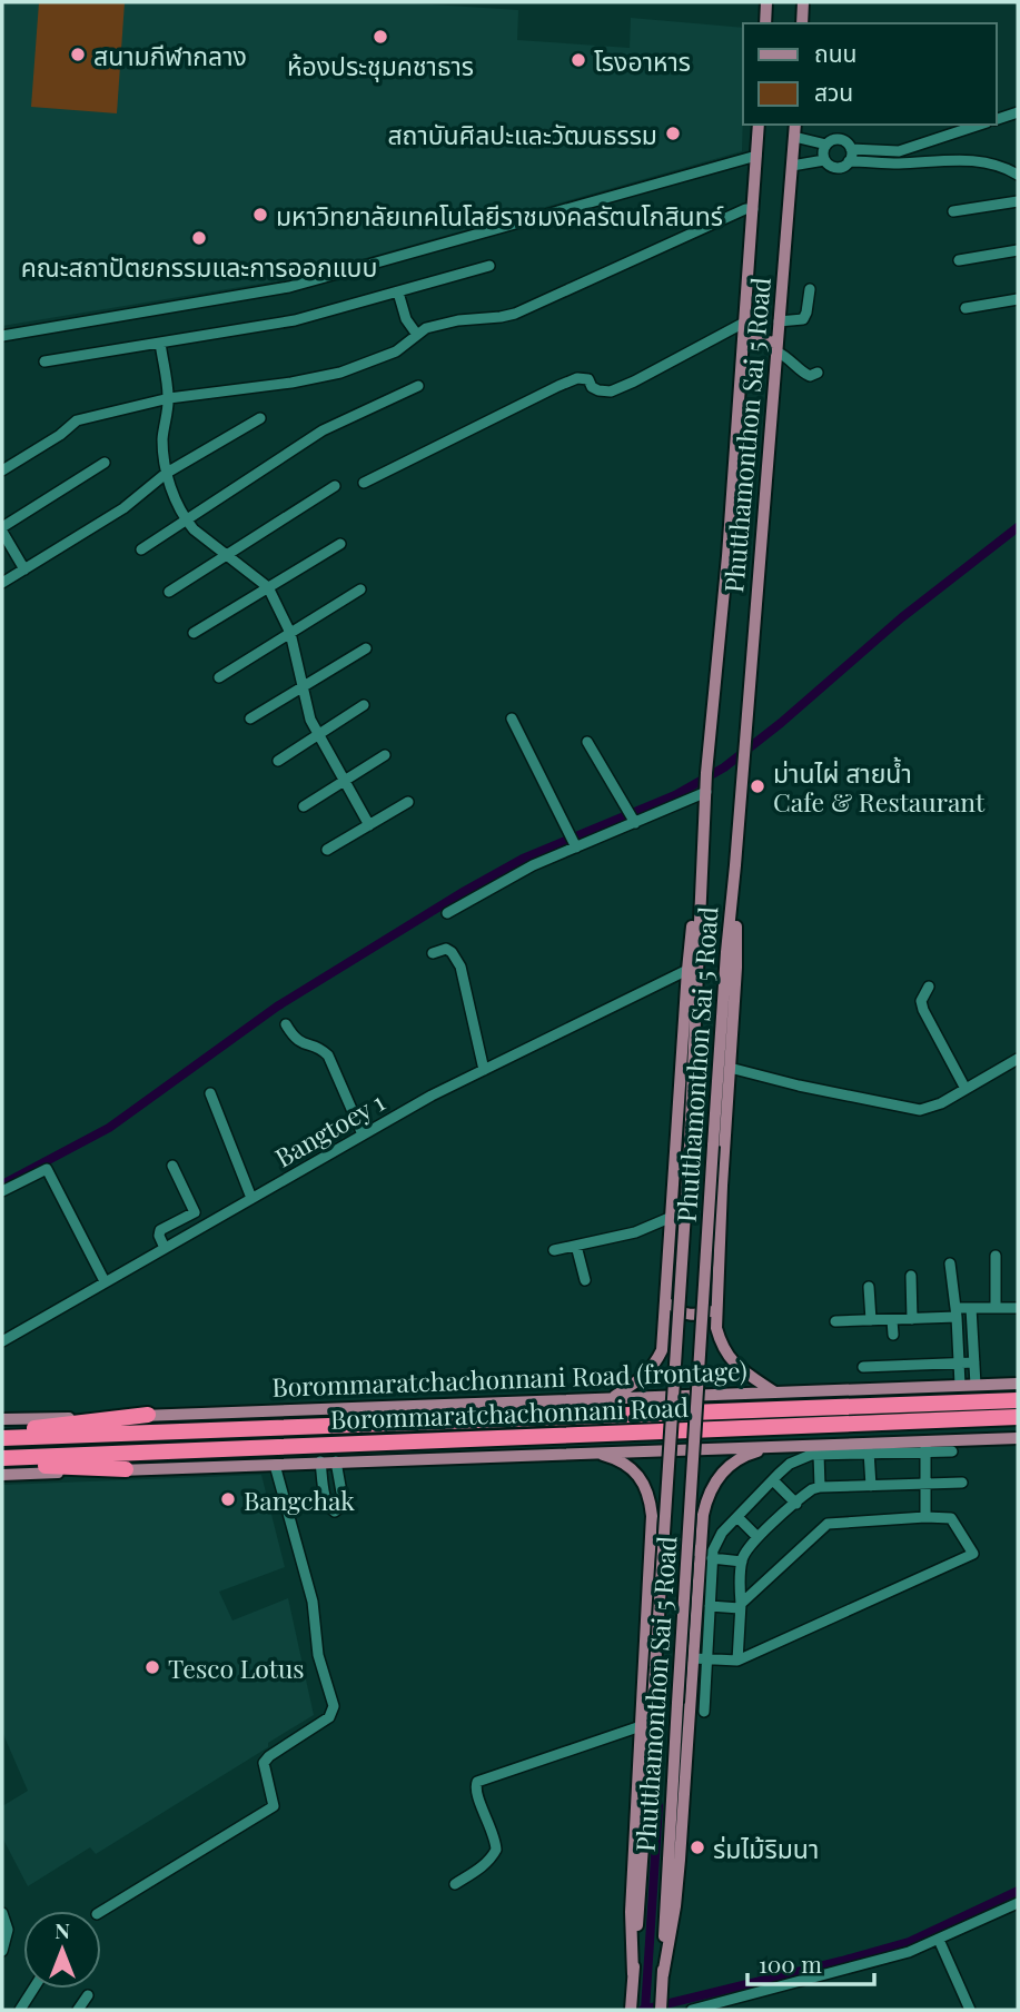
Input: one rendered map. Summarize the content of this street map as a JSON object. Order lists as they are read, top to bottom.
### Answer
{
  "streets": {
    "highway": ["Borommaratchachonnani Road"],
    "main road": ["Phutthamonthon Sai 5 Road", "Borommaratchachonnani Road (frontage)"],
    "street": ["Bangtoey 1"]
  },
  "places": [
    "ห้องประชุมคชาธาร",
    "สนามกีฬากลาง",
    "โรงอาหาร",
    "สถาบันศิลปะและวัฒนธรรม",
    "มหาวิทยาลัยเทคโนโลยีราชมงคลรัตนโกสินทร์",
    "คณะสถาปัตยกรรมและการออกแบบ",
    "ม่านไผ่ สายน้ำ Cafe & Restaurant",
    "Bangchak",
    "Tesco Lotus",
    "ร่มไม้ริมนา"
  ],
  "legend": ["ถนน", "สวน"],
  "scale_bar": "100 m",
  "north": "top"
}
